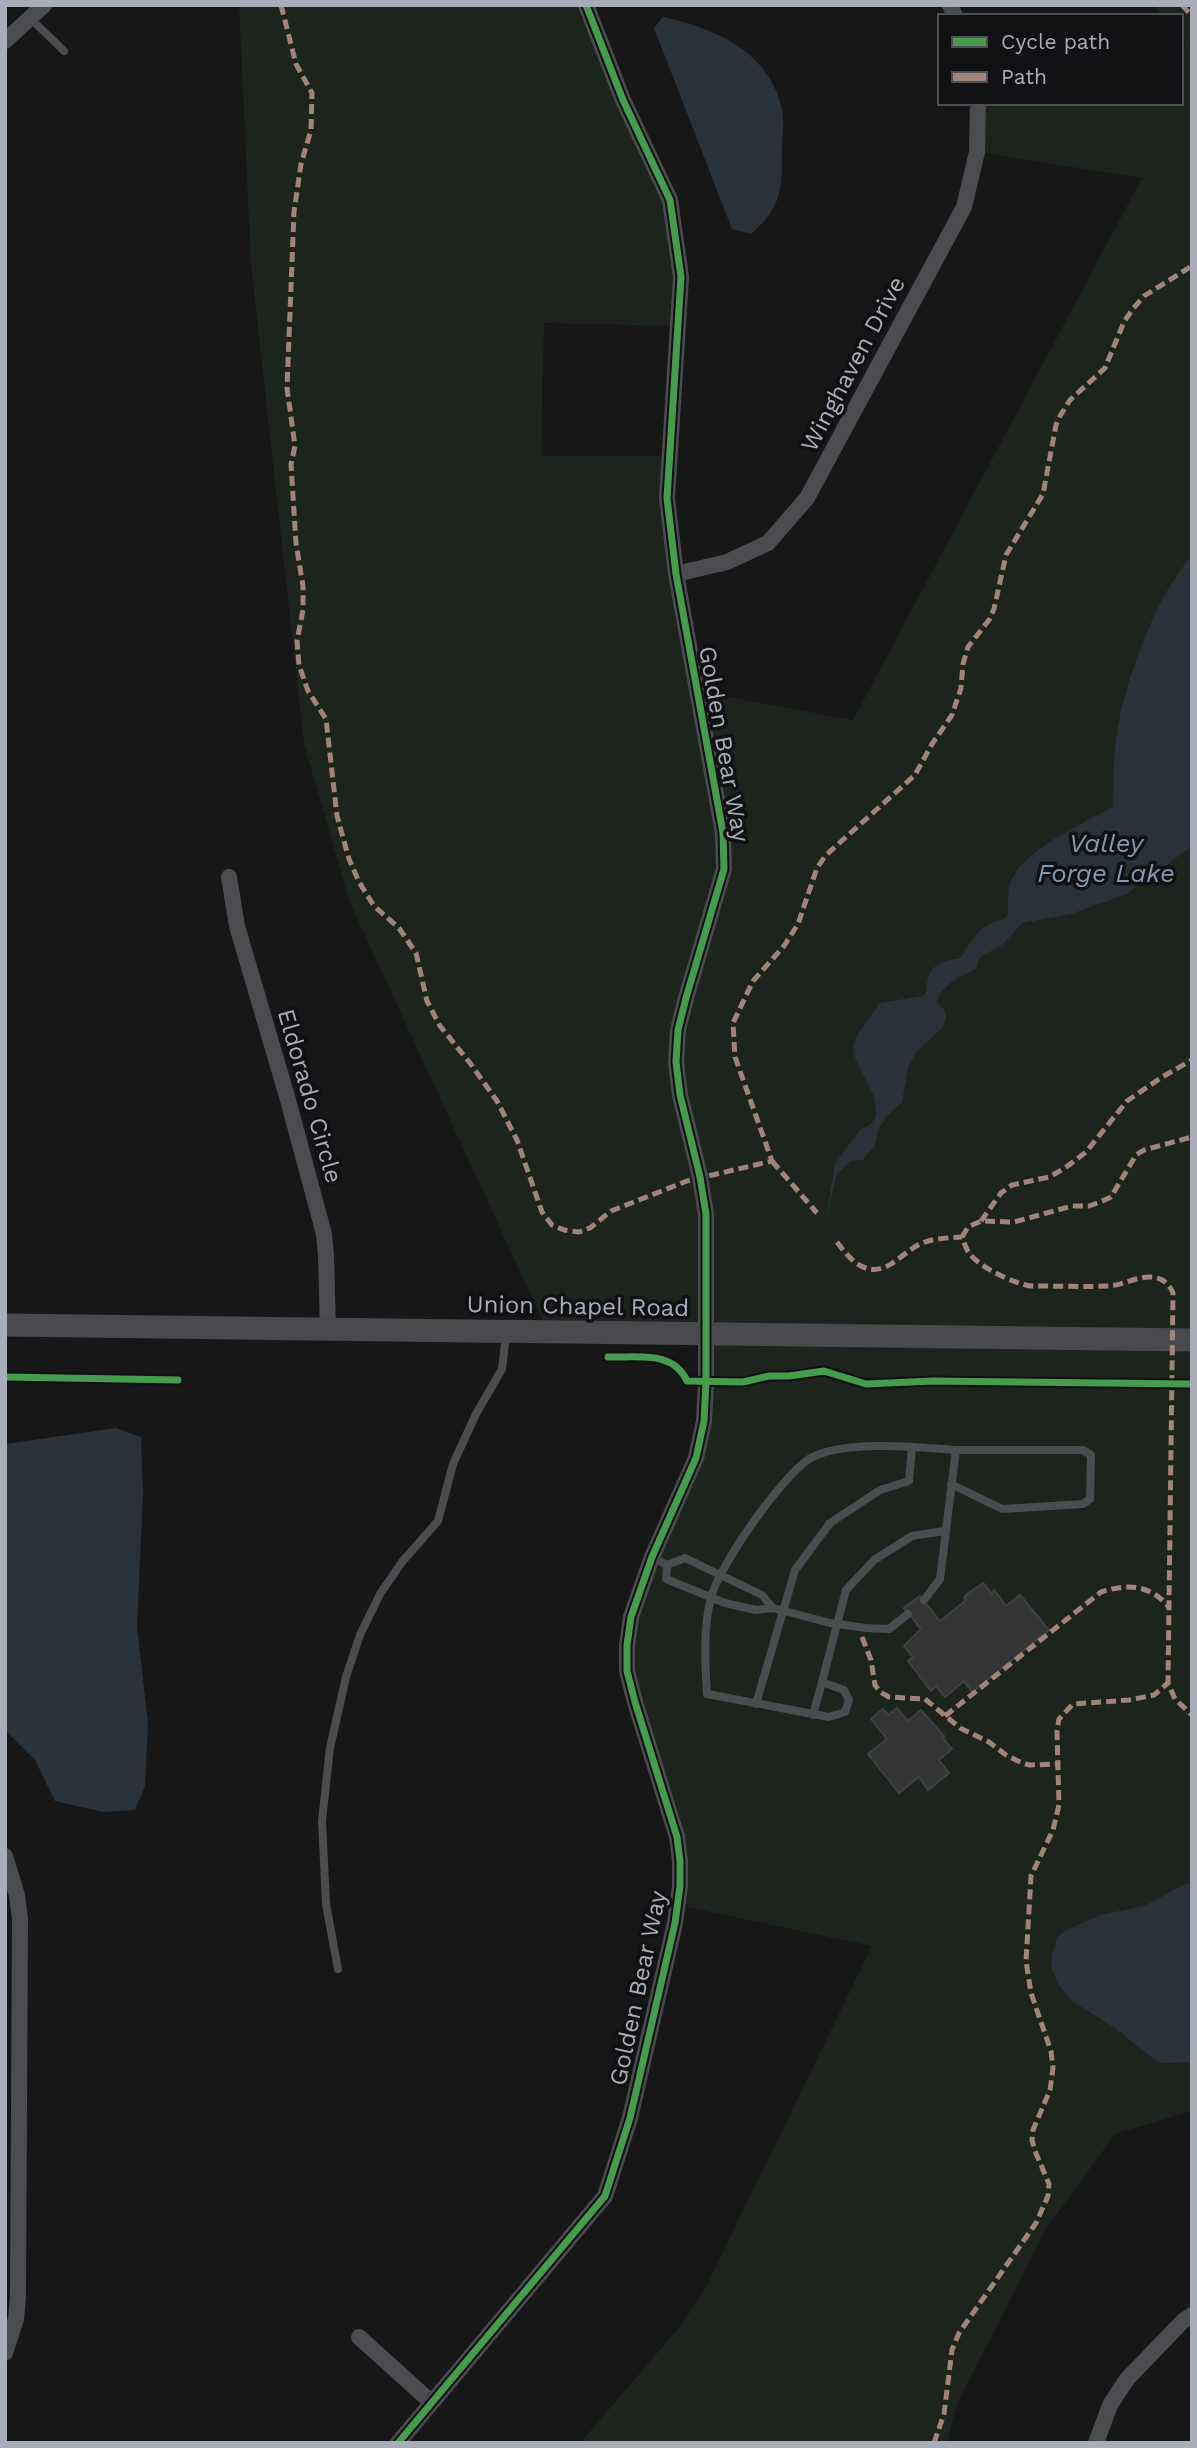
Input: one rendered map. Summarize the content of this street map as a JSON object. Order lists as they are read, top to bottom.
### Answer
{
  "streets": {
    "main road": ["Union Chapel Road"],
    "street": ["Winghaven Drive", "Golden Bear Way", "Eldorado Circle"]
  },
  "crossings": [
    ["Winghaven Drive", "Golden Bear Way"],
    ["Golden Bear Way", "Union Chapel Road"],
    ["Eldorado Circle", "Union Chapel Road"]
  ],
  "water": ["Valley Forge Lake"],
  "legend": ["Cycle path", "Path"]
}
